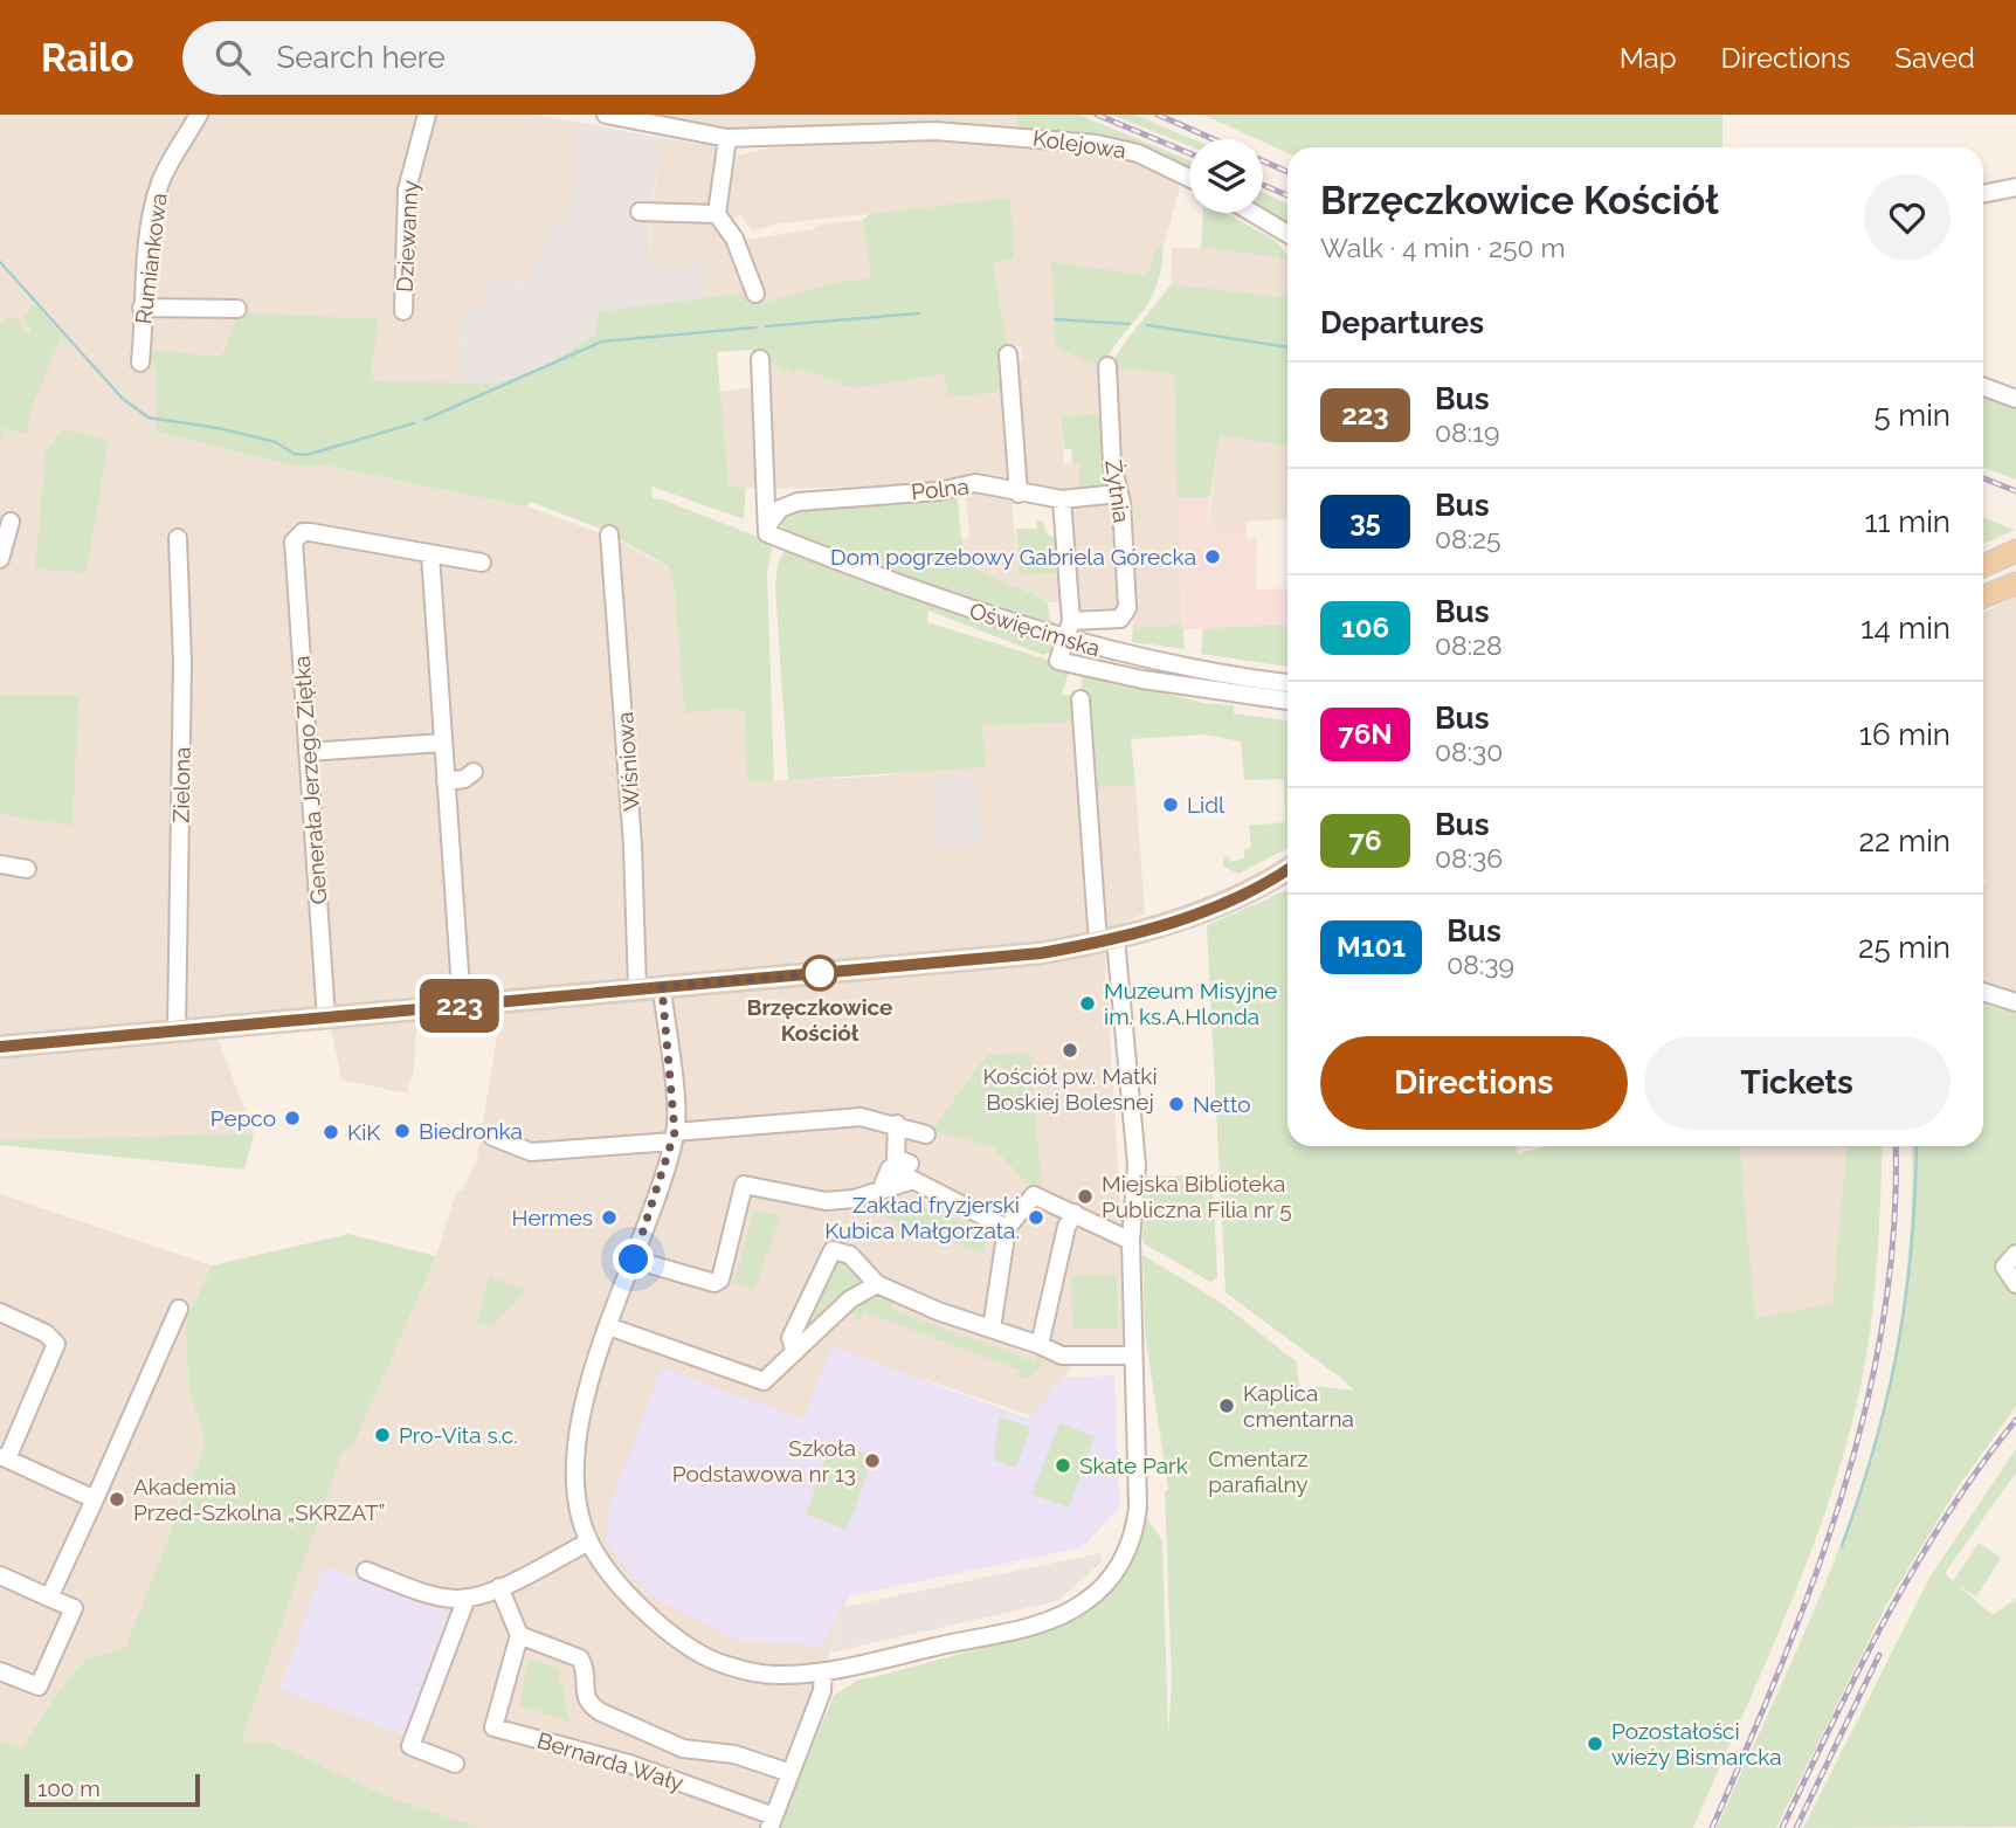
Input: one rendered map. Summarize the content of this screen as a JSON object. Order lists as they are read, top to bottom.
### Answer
{
  "streets": {
    "street": [
      "Kolejowa",
      "Dziewanny",
      "Rumiankowa",
      "Polna",
      "Żytnia",
      "Oświęcimska",
      "Wiśniowa",
      "Generała Jerzego Ziętka",
      "Zielona",
      "Bernarda Wały"
    ]
  },
  "crossings": [
    ["Polna", "Żytnia"],
    ["Polna", "Oświęcimska"]
  ],
  "parks": ["Cmentarz parafialny"],
  "places": [
    "Dom pogrzebowy Gabriela Górecka",
    "Lidl",
    "Brzęczkowice Kościół",
    "Muzeum Misyjne im. ks.A.Hlonda",
    "Kościół pw. Matki Boskiej Bolesnej",
    "Netto",
    "Pepco",
    "Biedronka",
    "KiK",
    "Miejska Biblioteka Publiczna Filia nr 5",
    "Hermes",
    "Zakład fryzjerski Kubica Małgorzata.",
    "Kaplica cmentarna",
    "Pro-Vita s.c.",
    "Szkoła Podstawowa nr 13",
    "Skate Park",
    "Akademia Przed-Szkolna „SKRZAT”",
    "Pozostałości wieży Bismarcka"
  ],
  "lines": ["bus line 223"],
  "scale_bar": "100 m",
  "page": {
    "header": "Railo",
    "search": "Search here",
    "nav": ["Map", "Directions", "Saved"],
    "on_map": "223",
    "heading": [
      ["Brzęczkowice Kościół", "Walk · 4 min · 250 m"],
      "Departures"
    ],
    "list": [
      {
        "mark": "223",
        "name": "Bus",
        "note": "08:19",
        "value": "5 min"
      },
      {
        "mark": "35",
        "name": "Bus",
        "note": "08:25",
        "value": "11 min"
      },
      {
        "mark": "106",
        "name": "Bus",
        "note": "08:28",
        "value": "14 min"
      },
      {
        "mark": "76N",
        "name": "Bus",
        "note": "08:30",
        "value": "16 min"
      },
      {
        "mark": "76",
        "name": "Bus",
        "note": "08:36",
        "value": "22 min"
      },
      {
        "mark": "M101",
        "name": "Bus",
        "note": "08:39",
        "value": "25 min"
      }
    ],
    "buttons": ["Directions", "Tickets"],
    "scale": "100 m"
  }
}
